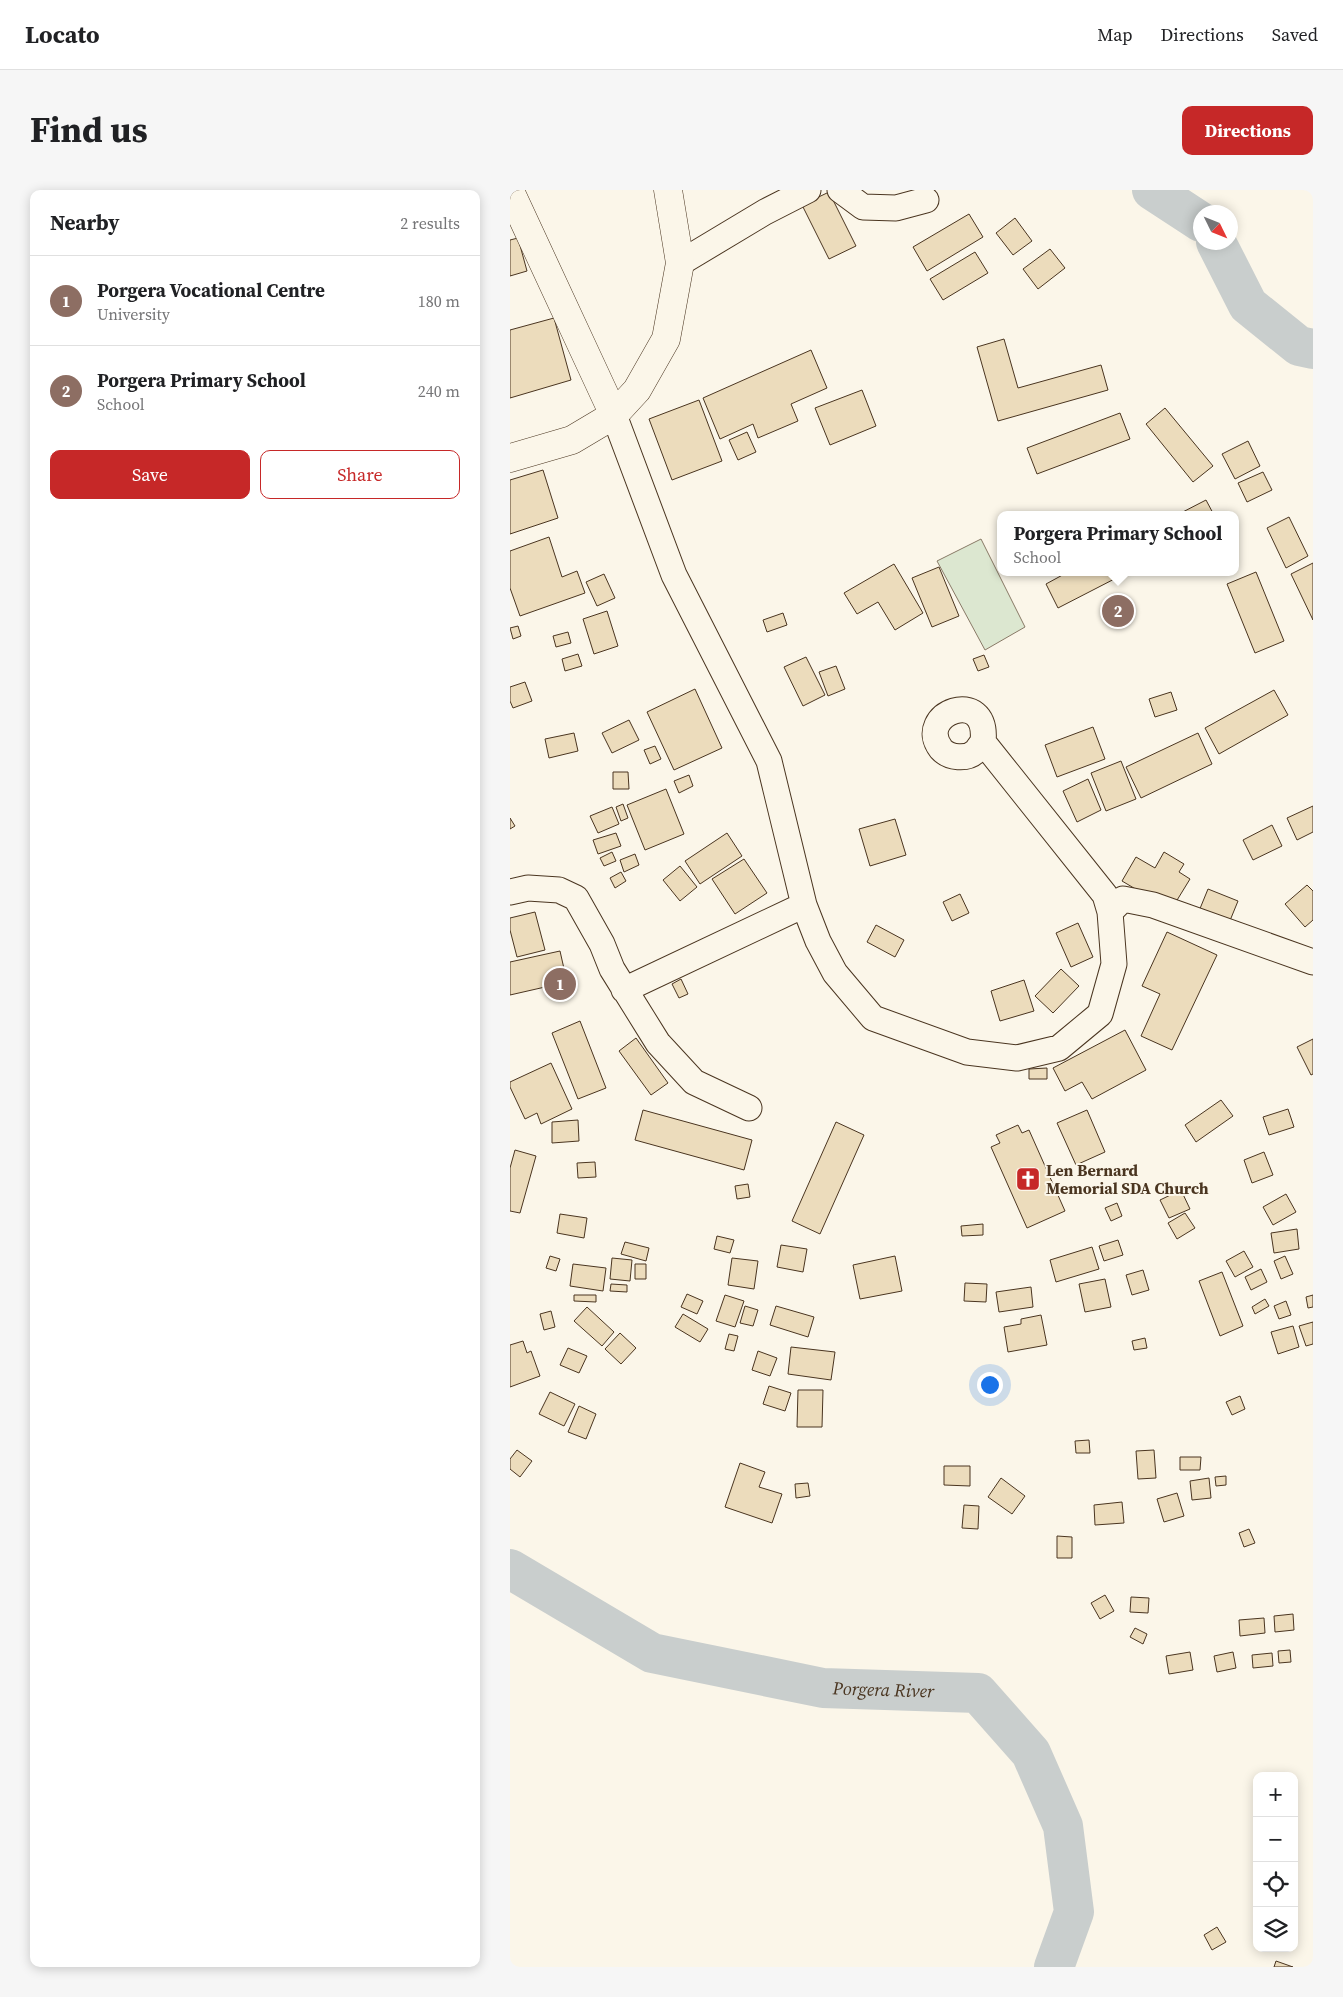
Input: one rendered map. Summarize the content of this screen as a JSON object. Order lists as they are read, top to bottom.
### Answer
{
  "water": ["Porgera River"],
  "places": {
    "church": ["Len Bernard Memorial SDA Church"]
  },
  "north": "bottom right",
  "page": {
    "header": "Locato",
    "nav": ["Map", "Directions", "Saved"],
    "title": "Find us",
    "buttons": [
      "Directions",
      ["Save", "Share"]
    ],
    "heading": ["Nearby", "2 results"],
    "list": [
      {
        "mark": "1",
        "name": "Porgera Vocational Centre",
        "note": "University",
        "value": "180 m"
      },
      {
        "mark": "2",
        "name": "Porgera Primary School",
        "note": "School",
        "value": "240 m"
      }
    ],
    "popup": ["Porgera Primary School", "School"],
    "pins": ["2", "1"],
    "map_buttons": ["+", "−"]
  }
}
